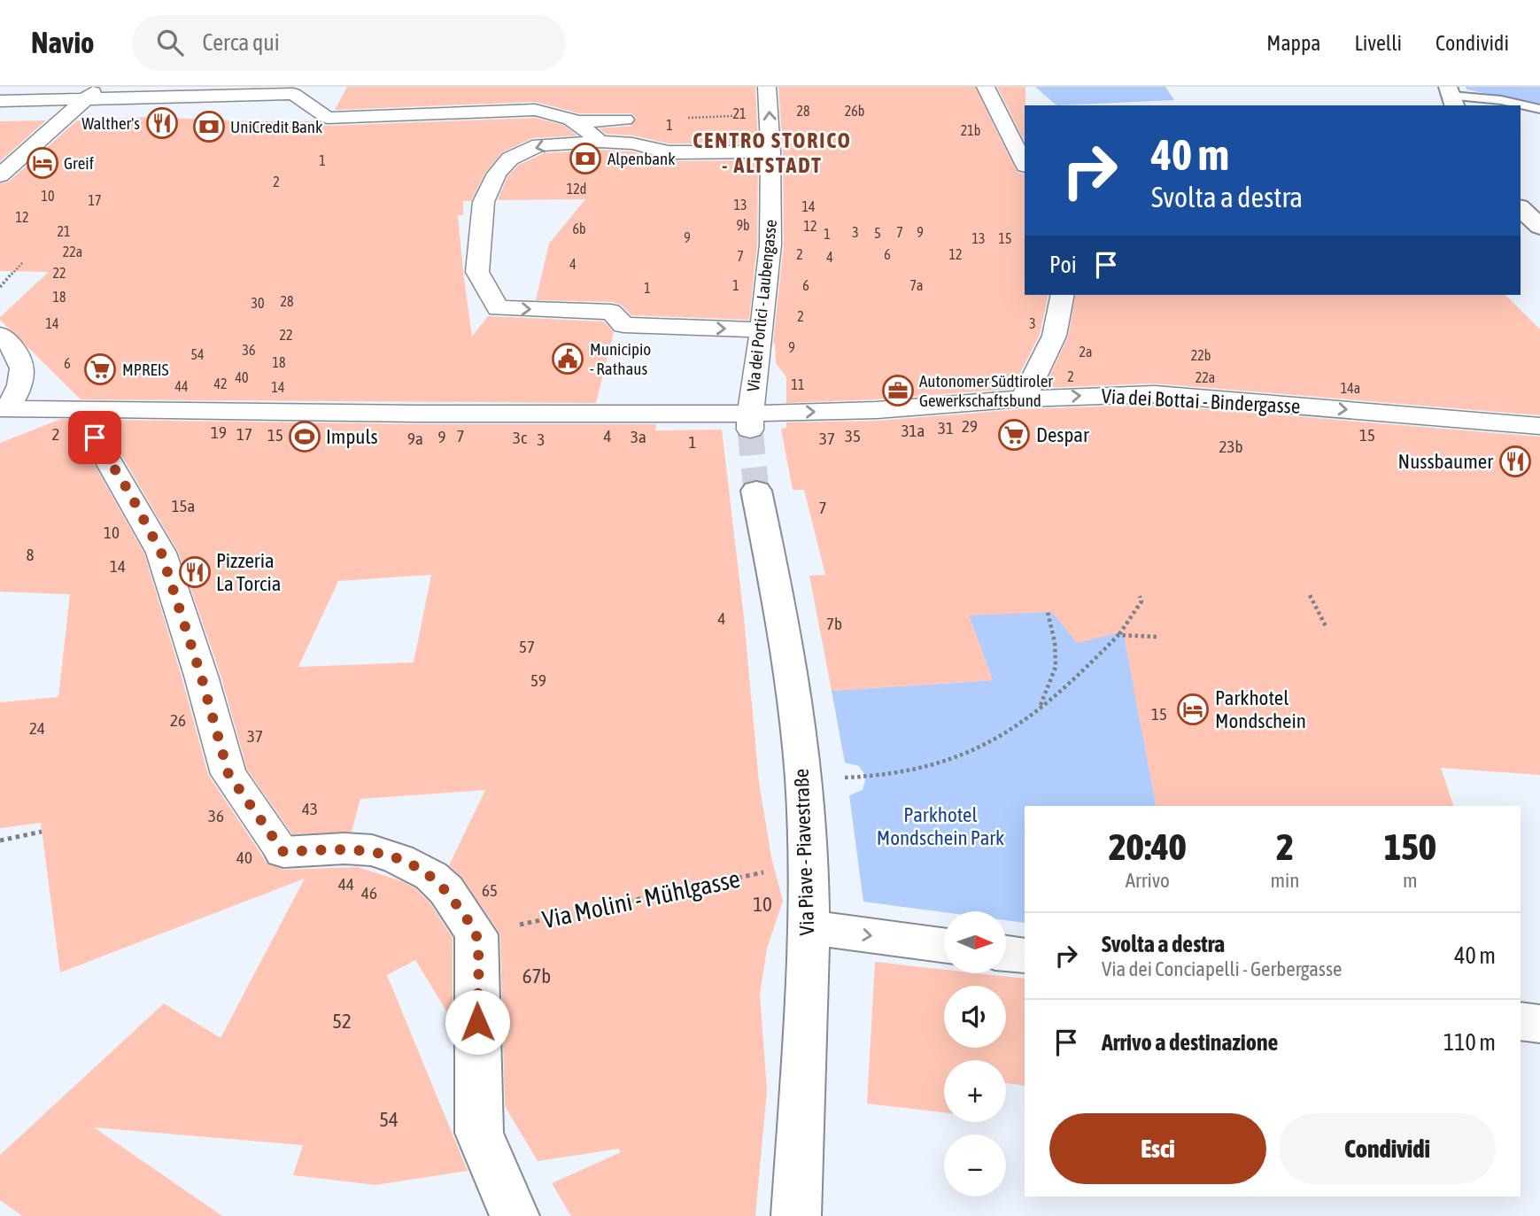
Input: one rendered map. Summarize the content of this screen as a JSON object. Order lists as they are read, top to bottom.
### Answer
{
  "streets": {
    "street": ["Via dei Portici - Laubengasse", "Via dei Bottai - Bindergasse", "Via Piave - Piavestraße"],
    "path": ["Via Molini - Mühlgasse"]
  },
  "crossings": [
    ["Via dei Portici - Laubengasse", "Via dei Bottai - Bindergasse"],
    ["Via Piave - Piavestraße", "Via Molini - Mühlgasse"]
  ],
  "one_way": ["Via dei Bottai - Bindergasse"],
  "districts": ["CENTRO STORICO - ALTSTADT"],
  "parks": ["Parkhotel Mondschein Park"],
  "places": {
    "restaurant": ["Walther's", "Nussbaumer", "Pizzeria La Torcia"],
    "bank": ["UniCredit Bank", "Alpenbank"],
    "hotel": ["Greif", "Parkhotel Mondschein"],
    "public building": ["Municipio - Rathaus"],
    "supermarket": ["MPREIS", "Despar"],
    "office": ["Autonomer Südtiroler Gewerkschaftsbund"],
    "sports": ["Impuls"]
  },
  "house_numbers": [
    "28",
    "26b",
    "21",
    "1",
    "21b",
    "1",
    "2",
    "12d",
    "10",
    "17",
    "13",
    "14",
    "12",
    "9b",
    "12",
    "6b",
    "21",
    "3",
    "7",
    "9",
    "5",
    "1",
    "9",
    "13",
    "15",
    "22a",
    "2",
    "6",
    "12",
    "7",
    "4",
    "4",
    "22",
    "1",
    "6",
    "7a",
    "1",
    "18",
    "28",
    "30",
    "2",
    "14",
    "3",
    "22",
    "9",
    "36",
    "2a",
    "54",
    "22b",
    "18",
    "6",
    "2",
    "40",
    "22a",
    "42",
    "11",
    "44",
    "14",
    "14a",
    "29",
    "31",
    "31a",
    "19",
    "2",
    "17",
    "15",
    "15",
    "7",
    "4",
    "35",
    "9",
    "3a",
    "3c",
    "9a",
    "37",
    "3",
    "1",
    "23b",
    "15a",
    "7",
    "10",
    "8",
    "14",
    "4",
    "7b",
    "57",
    "59",
    "15",
    "26",
    "24",
    "37",
    "43",
    "36",
    "40",
    "44",
    "65",
    "46",
    "10",
    "67b",
    "52",
    "54"
  ],
  "north": "right",
  "page": {
    "header": "Navio",
    "search": "Cerca qui",
    "nav": ["Mappa", "Livelli", "Condividi"],
    "turn": ["40 m", "Svolta a destra"],
    "then": "Poi",
    "eta": [
      "20:40",
      "Arrivo",
      "2",
      "min",
      "150",
      "m"
    ],
    "map_buttons": ["+", "−"],
    "list": [
      {
        "name": "Svolta a destra",
        "note": "Via dei Conciapelli - Gerbergasse",
        "value": "40 m"
      },
      {
        "name": "Arrivo a destinazione",
        "value": "110 m"
      }
    ],
    "buttons": ["Esci", "Condividi"]
  }
}
